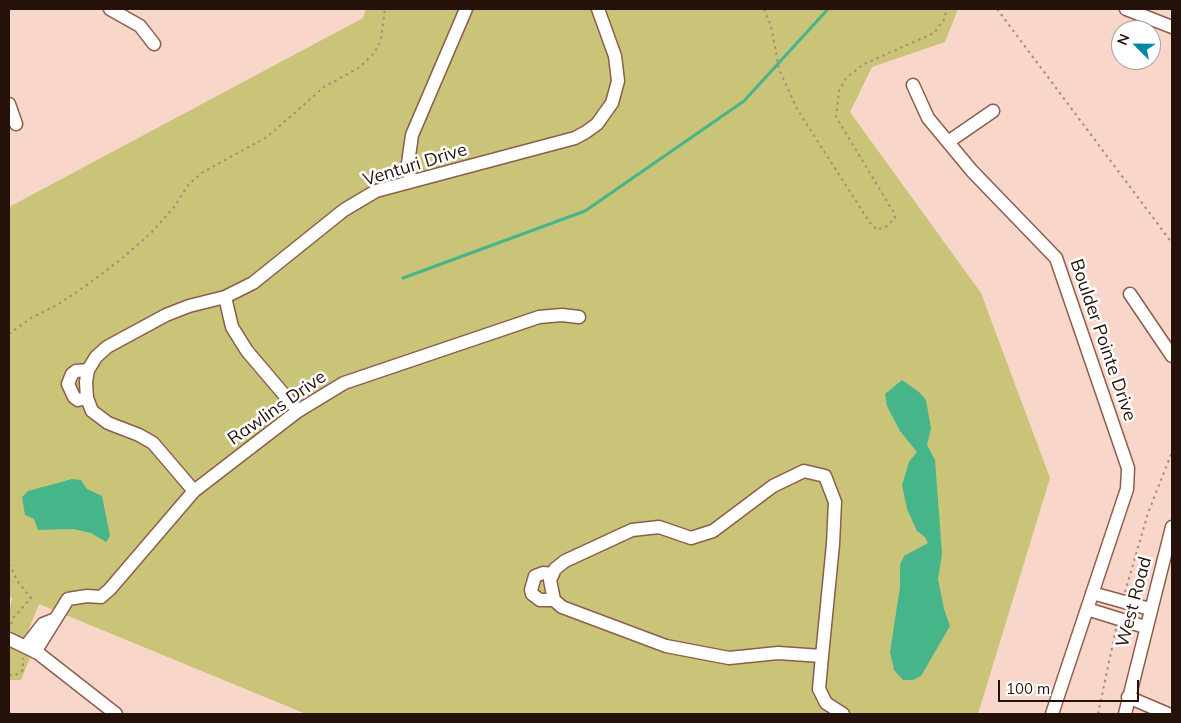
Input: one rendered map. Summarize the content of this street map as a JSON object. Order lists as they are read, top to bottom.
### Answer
{
  "streets": {
    "street": [
      "Venturi Drive",
      "Boulder Pointe Drive",
      "Rawlins Drive",
      "West Road"
    ]
  },
  "scale_bar": "100 m",
  "north": "top left"
}
